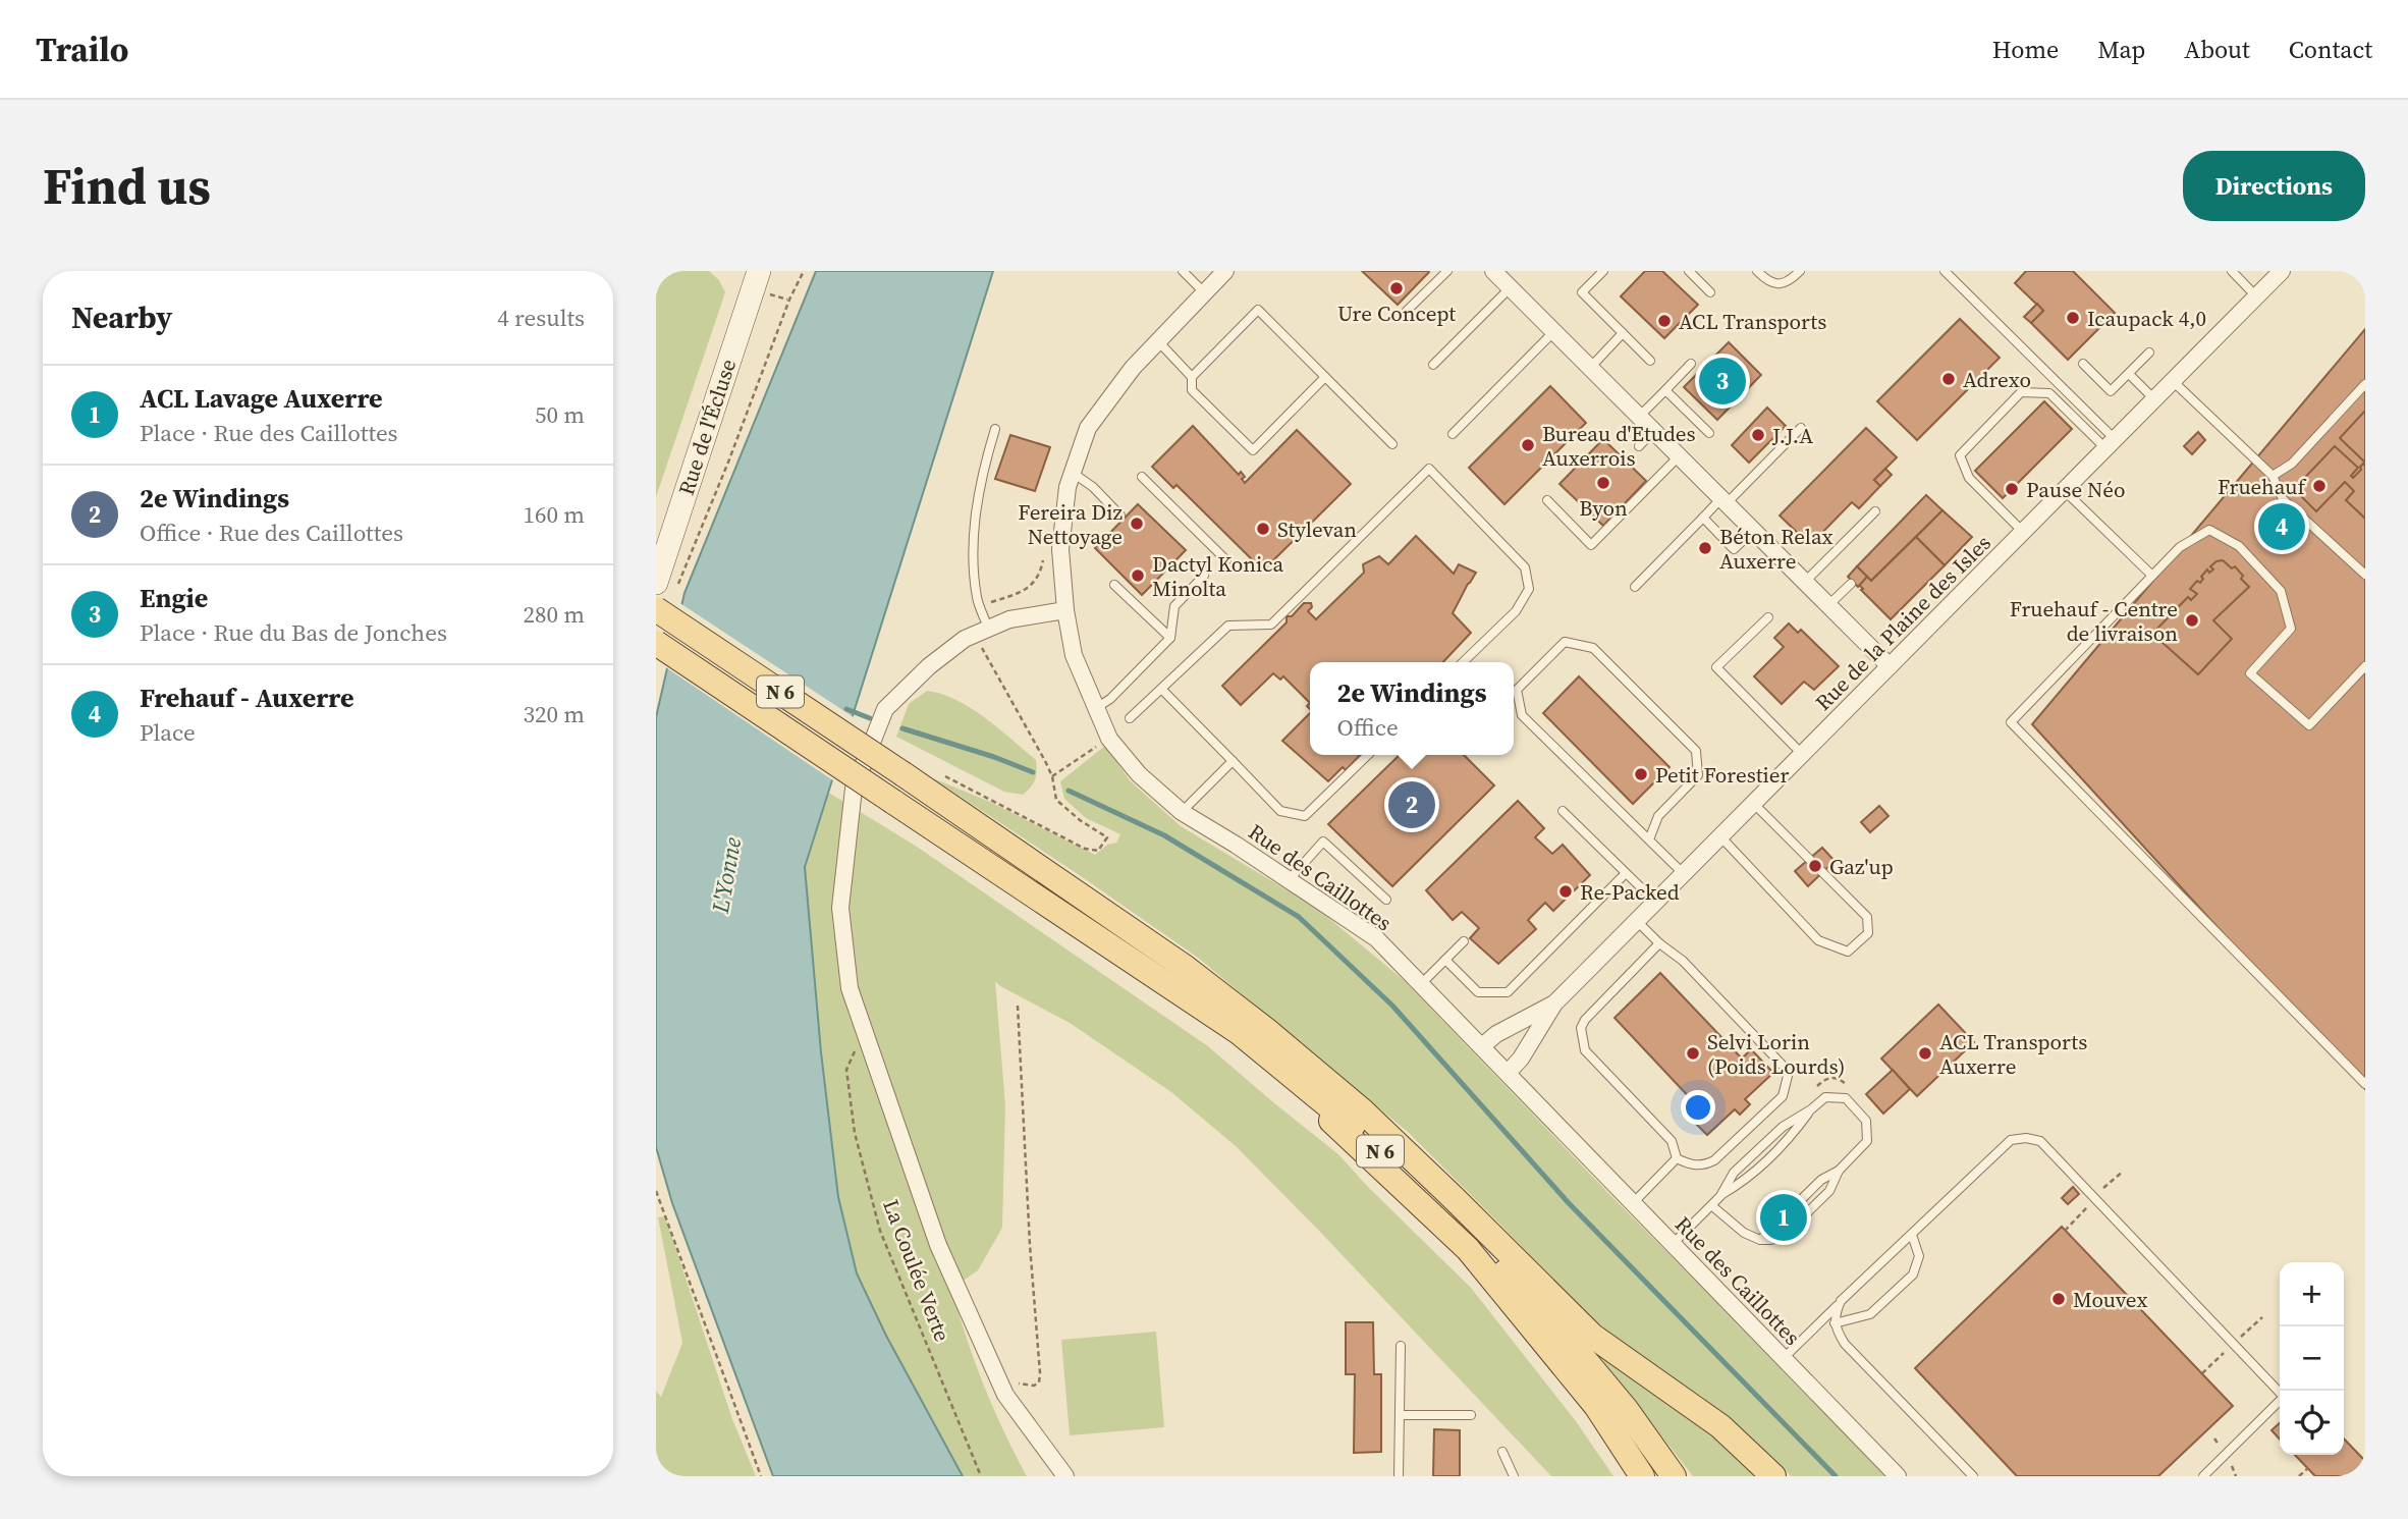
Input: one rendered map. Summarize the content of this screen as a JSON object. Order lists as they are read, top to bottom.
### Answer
{
  "streets": {
    "main road": ["N 6"],
    "street": ["Rue de l'Écluse", "Rue de la Plaine des Isles", "Rue des Caillottes"],
    "path": ["La Coulée Verte"]
  },
  "crossings": [
    ["Rue de la Plaine des Isles", "Rue des Caillottes"]
  ],
  "water": ["L'Yonne"],
  "places": [
    "Ure Concept",
    "Icaupack 4,0",
    "ACL Transports",
    "Adrexo",
    "J.J.A",
    "Bureau d'Etudes Auxerrois",
    "Byon",
    "Fruehauf",
    "Pause Néo",
    "Fereira Diz Nettoyage",
    "Stylevan",
    "Béton Relax Auxerre",
    "Dactyl Konica Minolta",
    "Fruehauf - Centre de livraison",
    "Petit Forestier",
    "Gaz'up",
    "Re-Packed",
    "Selvi Lorin (Poids Lourds)",
    "ACL Transports Auxerre",
    "Mouvex"
  ],
  "page": {
    "header": "Trailo",
    "nav": [
      "Home",
      "Map",
      "About",
      "Contact"
    ],
    "buttons": "Directions",
    "title": "Find us",
    "heading": ["Nearby", "4 results"],
    "pins": [
      "3",
      "4",
      "2",
      "1"
    ],
    "list": [
      {
        "mark": "1",
        "name": "ACL Lavage Auxerre",
        "note": "Place · Rue des Caillottes",
        "value": "50 m"
      },
      {
        "mark": "2",
        "name": "2e Windings",
        "note": "Office · Rue des Caillottes",
        "value": "160 m"
      },
      {
        "mark": "3",
        "name": "Engie",
        "note": "Place · Rue du Bas de Jonches",
        "value": "280 m"
      },
      {
        "mark": "4",
        "name": "Frehauf - Auxerre",
        "note": "Place",
        "value": "320 m"
      }
    ],
    "popup": ["2e Windings", "Office"],
    "map_buttons": ["+", "−"]
  }
}
